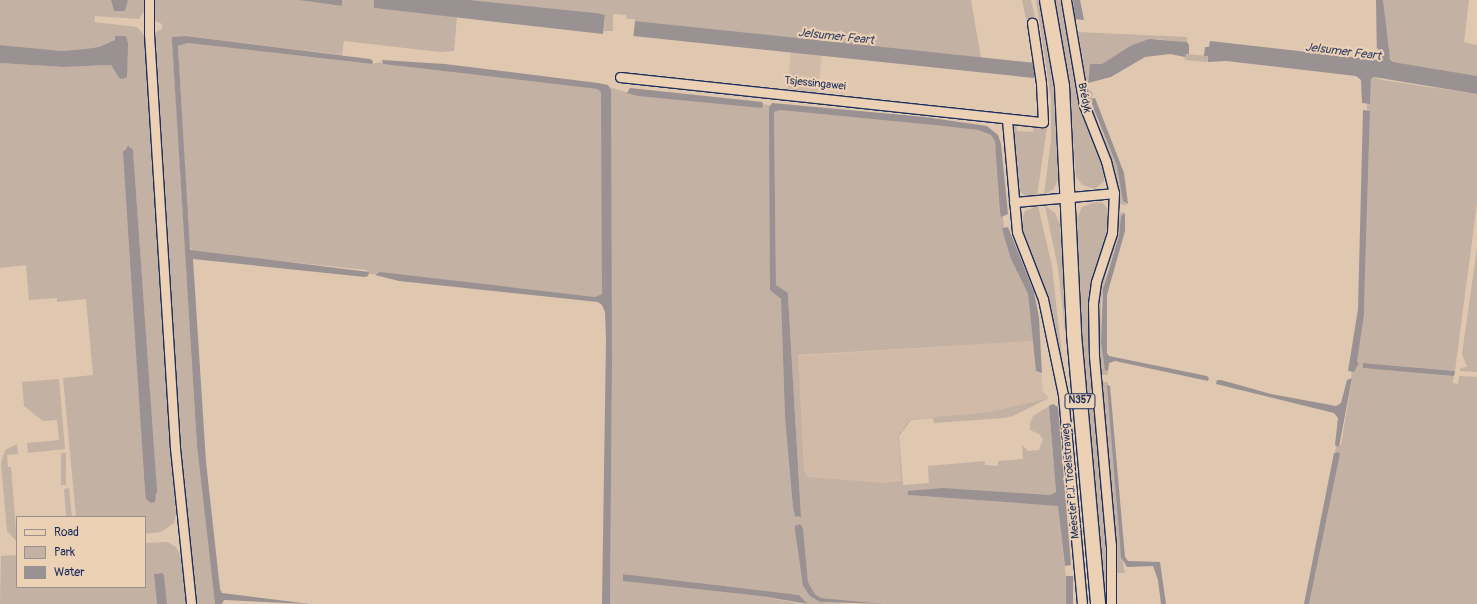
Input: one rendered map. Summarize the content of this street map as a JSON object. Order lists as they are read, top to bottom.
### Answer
{
  "streets": {
    "main road": ["Brédyk", "N357", "Meester P.J. Troelstraweg"],
    "street": ["Tsjessingawei"]
  },
  "crossings": [
    ["Brédyk", "Meester P.J. Troelstraweg"]
  ],
  "water": ["Jelsumer Feart"],
  "legend": ["Road", "Park", "Water"]
}
